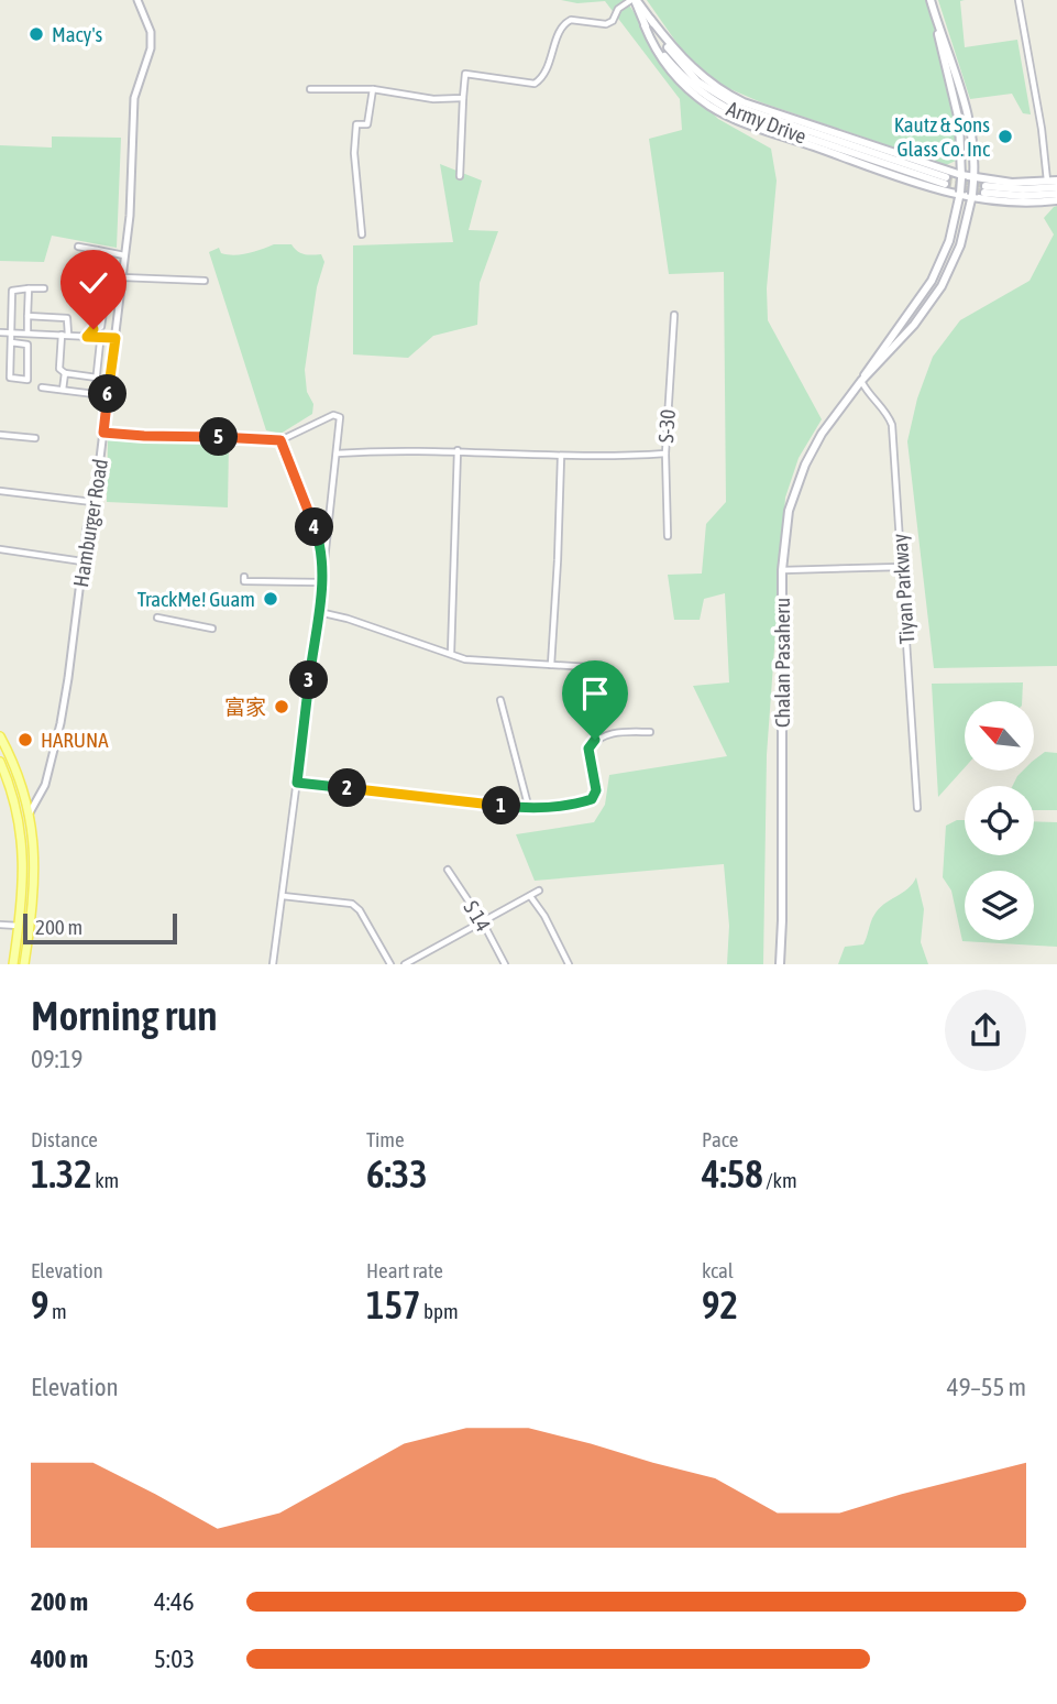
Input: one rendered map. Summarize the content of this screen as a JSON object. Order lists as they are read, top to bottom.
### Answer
{
  "streets": {
    "main road": ["Army Drive", "Chalan Pasaheru"],
    "street": [
      "S-30",
      "Hamburger Road",
      "Tiyan Parkway",
      "S 14"
    ]
  },
  "crossings": [
    ["Tiyan Parkway", "Chalan Pasaheru"]
  ],
  "places": [
    "Macy's",
    "Kautz & Sons Glass Co. Inc",
    "TrackMe! Guam",
    "富家",
    "HARUNA"
  ],
  "scale_bar": "200 m",
  "north": "top left",
  "page": {
    "pins": [
      "6",
      "5",
      "4",
      "3",
      "2",
      "1"
    ],
    "scale": "200 m",
    "heading": ["Morning run", "09:19"],
    "stats": [
      ["Distance", "1.32 km"],
      ["Time", "6:33"],
      ["Pace", "4:58 /km"],
      ["Elevation", "9 m"],
      ["Heart rate", "157 bpm"],
      ["kcal", "92"]
    ],
    "chart": ["Elevation", "49–55 m"],
    "list": [
      {
        "name": "200 m",
        "note": "4:46"
      },
      {
        "name": "400 m",
        "note": "5:03"
      }
    ]
  }
}
